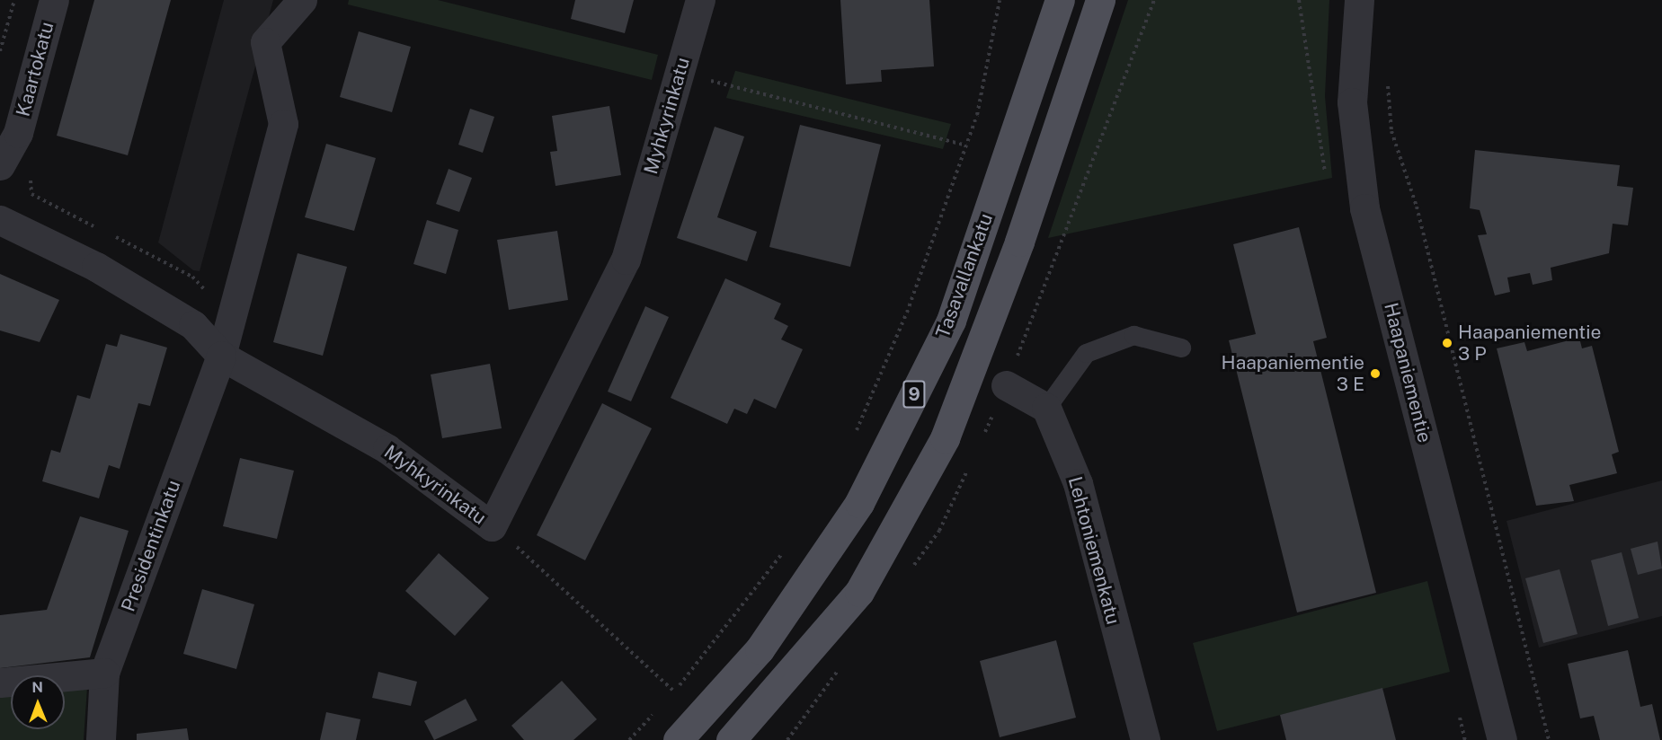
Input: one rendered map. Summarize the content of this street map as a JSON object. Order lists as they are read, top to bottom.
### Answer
{
  "streets": {
    "main road": ["Tasavallankatu", "9"],
    "street": [
      "Kaartokatu",
      "Myhkyrinkatu",
      "Haapaniementie",
      "Presidentinkatu",
      "Lehtoniemenkatu"
    ]
  },
  "crossings": [
    ["Myhkyrinkatu", "Presidentinkatu"]
  ],
  "places": ["Haapaniementie 3 P", "Haapaniementie 3 E"],
  "north": "top"
}
